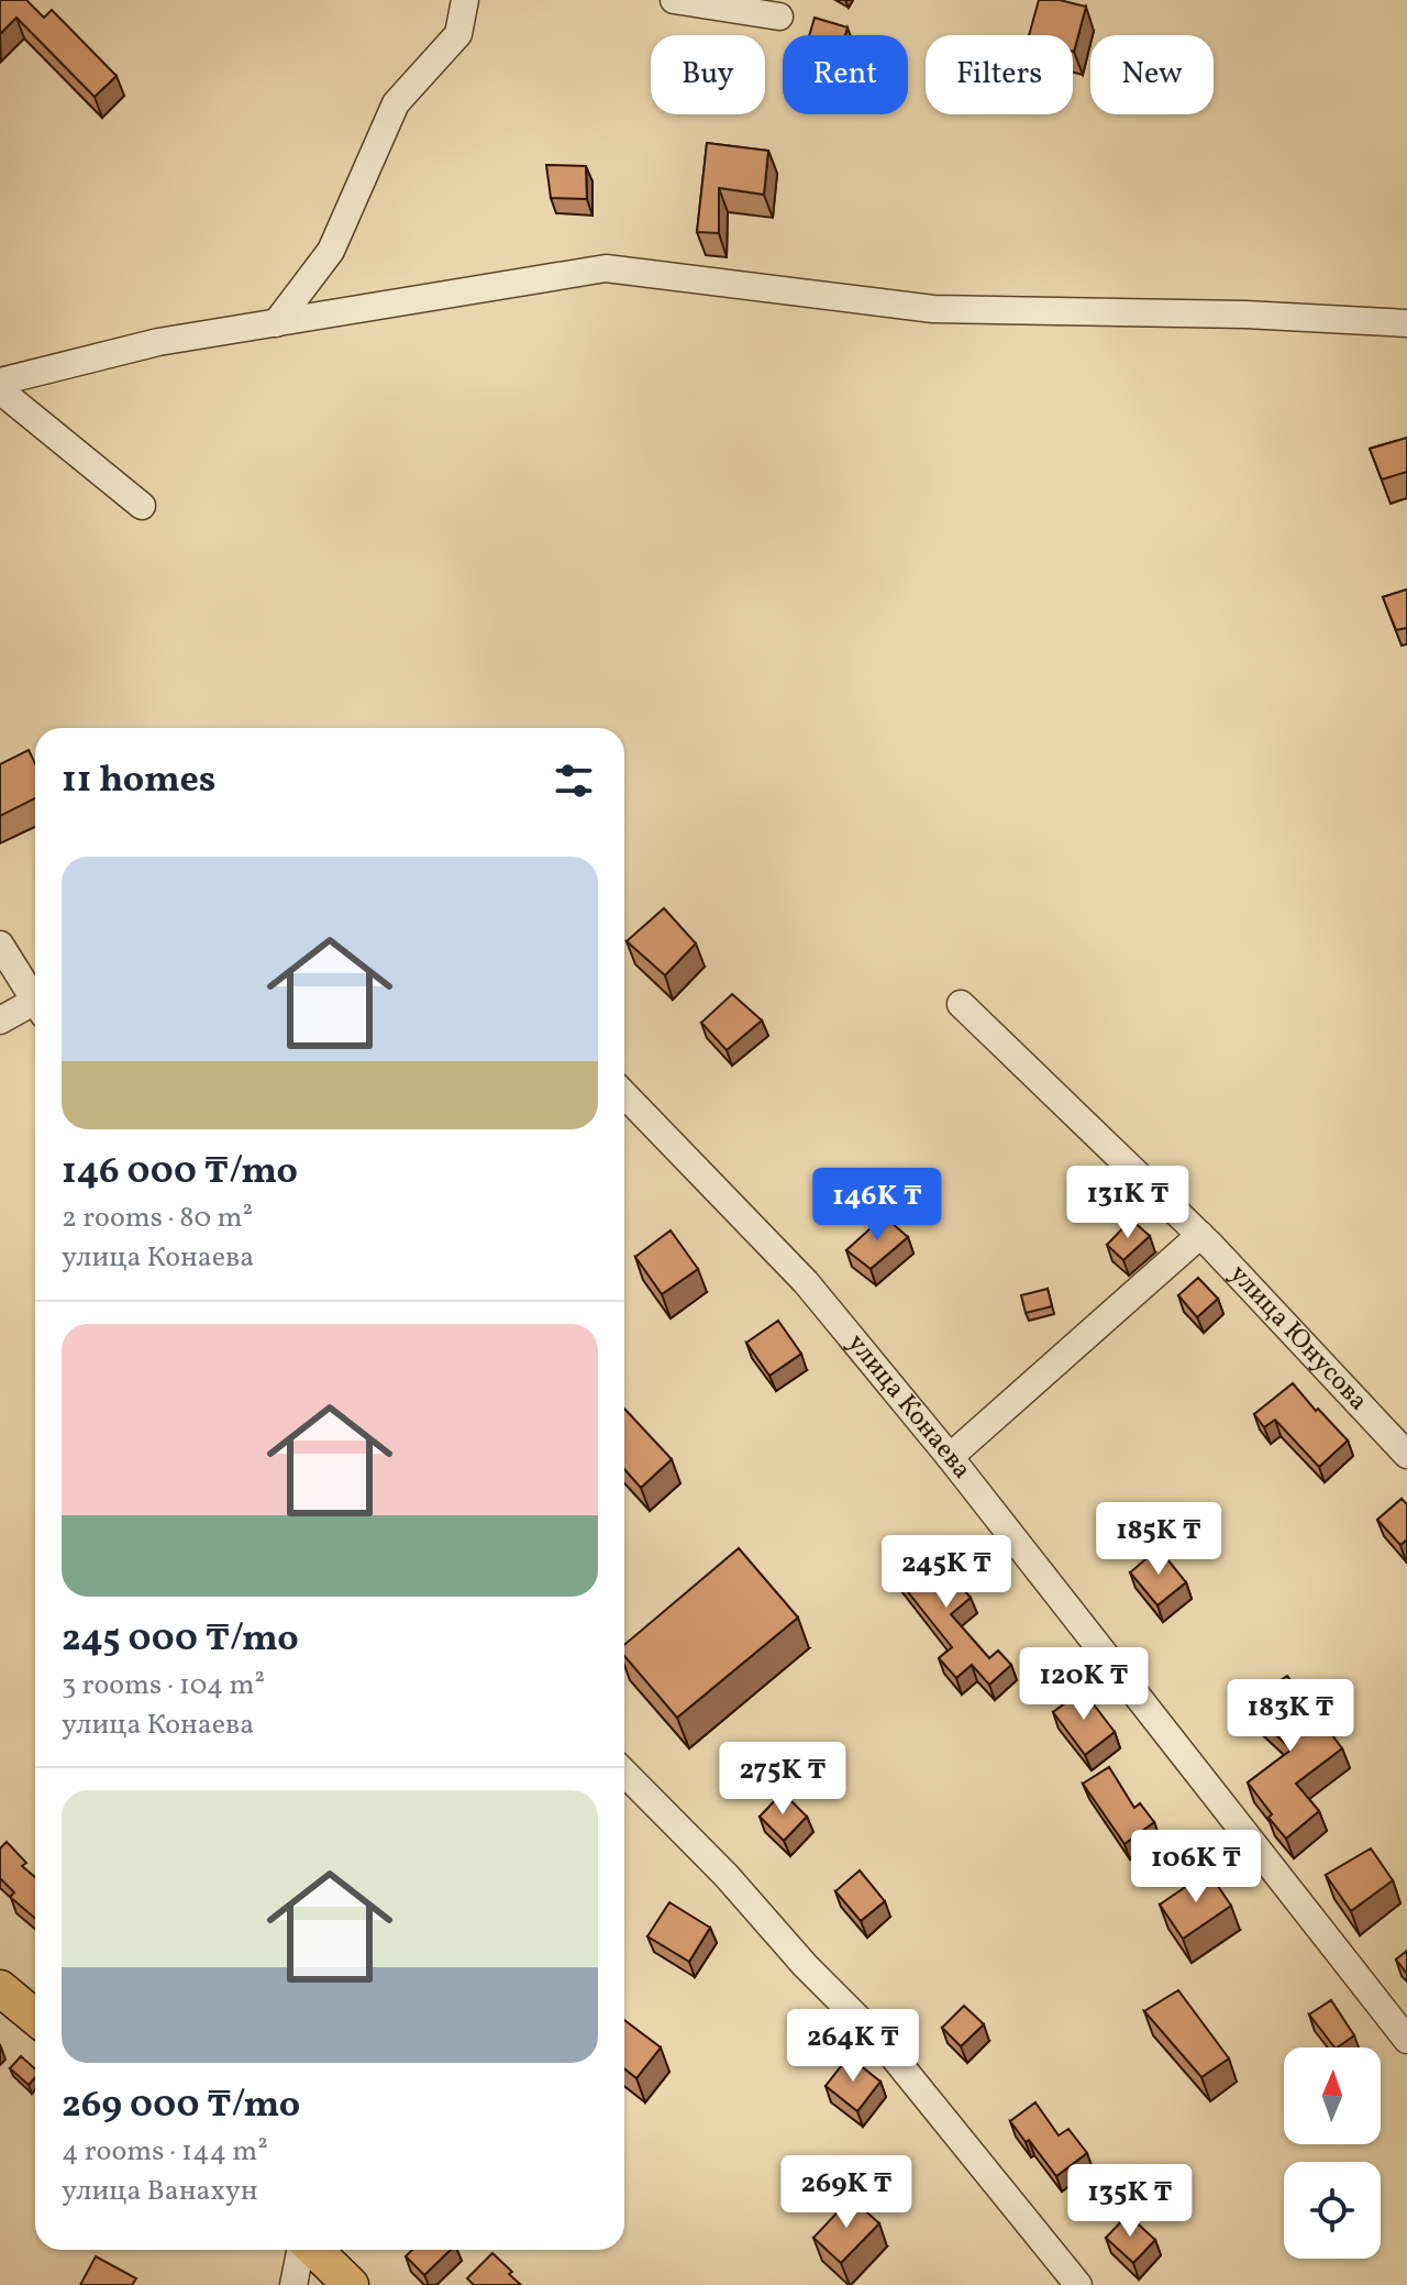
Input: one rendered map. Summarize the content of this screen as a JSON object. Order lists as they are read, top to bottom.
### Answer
{
  "streets": {
    "street": ["улица Юнусова", "улица Конаева"]
  },
  "north": "top",
  "page": {
    "chip": [
      "Buy",
      "Rent",
      "Filters",
      "New"
    ],
    "heading": "11 homes",
    "list": [
      {
        "name": "146 000 ₸/mo",
        "note": "2 rooms · 80 m² · улица Конаева"
      },
      {
        "name": "245 000 ₸/mo",
        "note": "3 rooms · 104 m² · улица Конаева"
      },
      {
        "name": "269 000 ₸/mo",
        "note": "4 rooms · 144 m² · улица Ванахун"
      }
    ],
    "price": [
      "131K ₸",
      "146K ₸",
      "185K ₸",
      "245K ₸",
      "120K ₸",
      "183K ₸",
      "275K ₸",
      "106K ₸",
      "264K ₸",
      "269K ₸",
      "135K ₸"
    ]
  }
}
